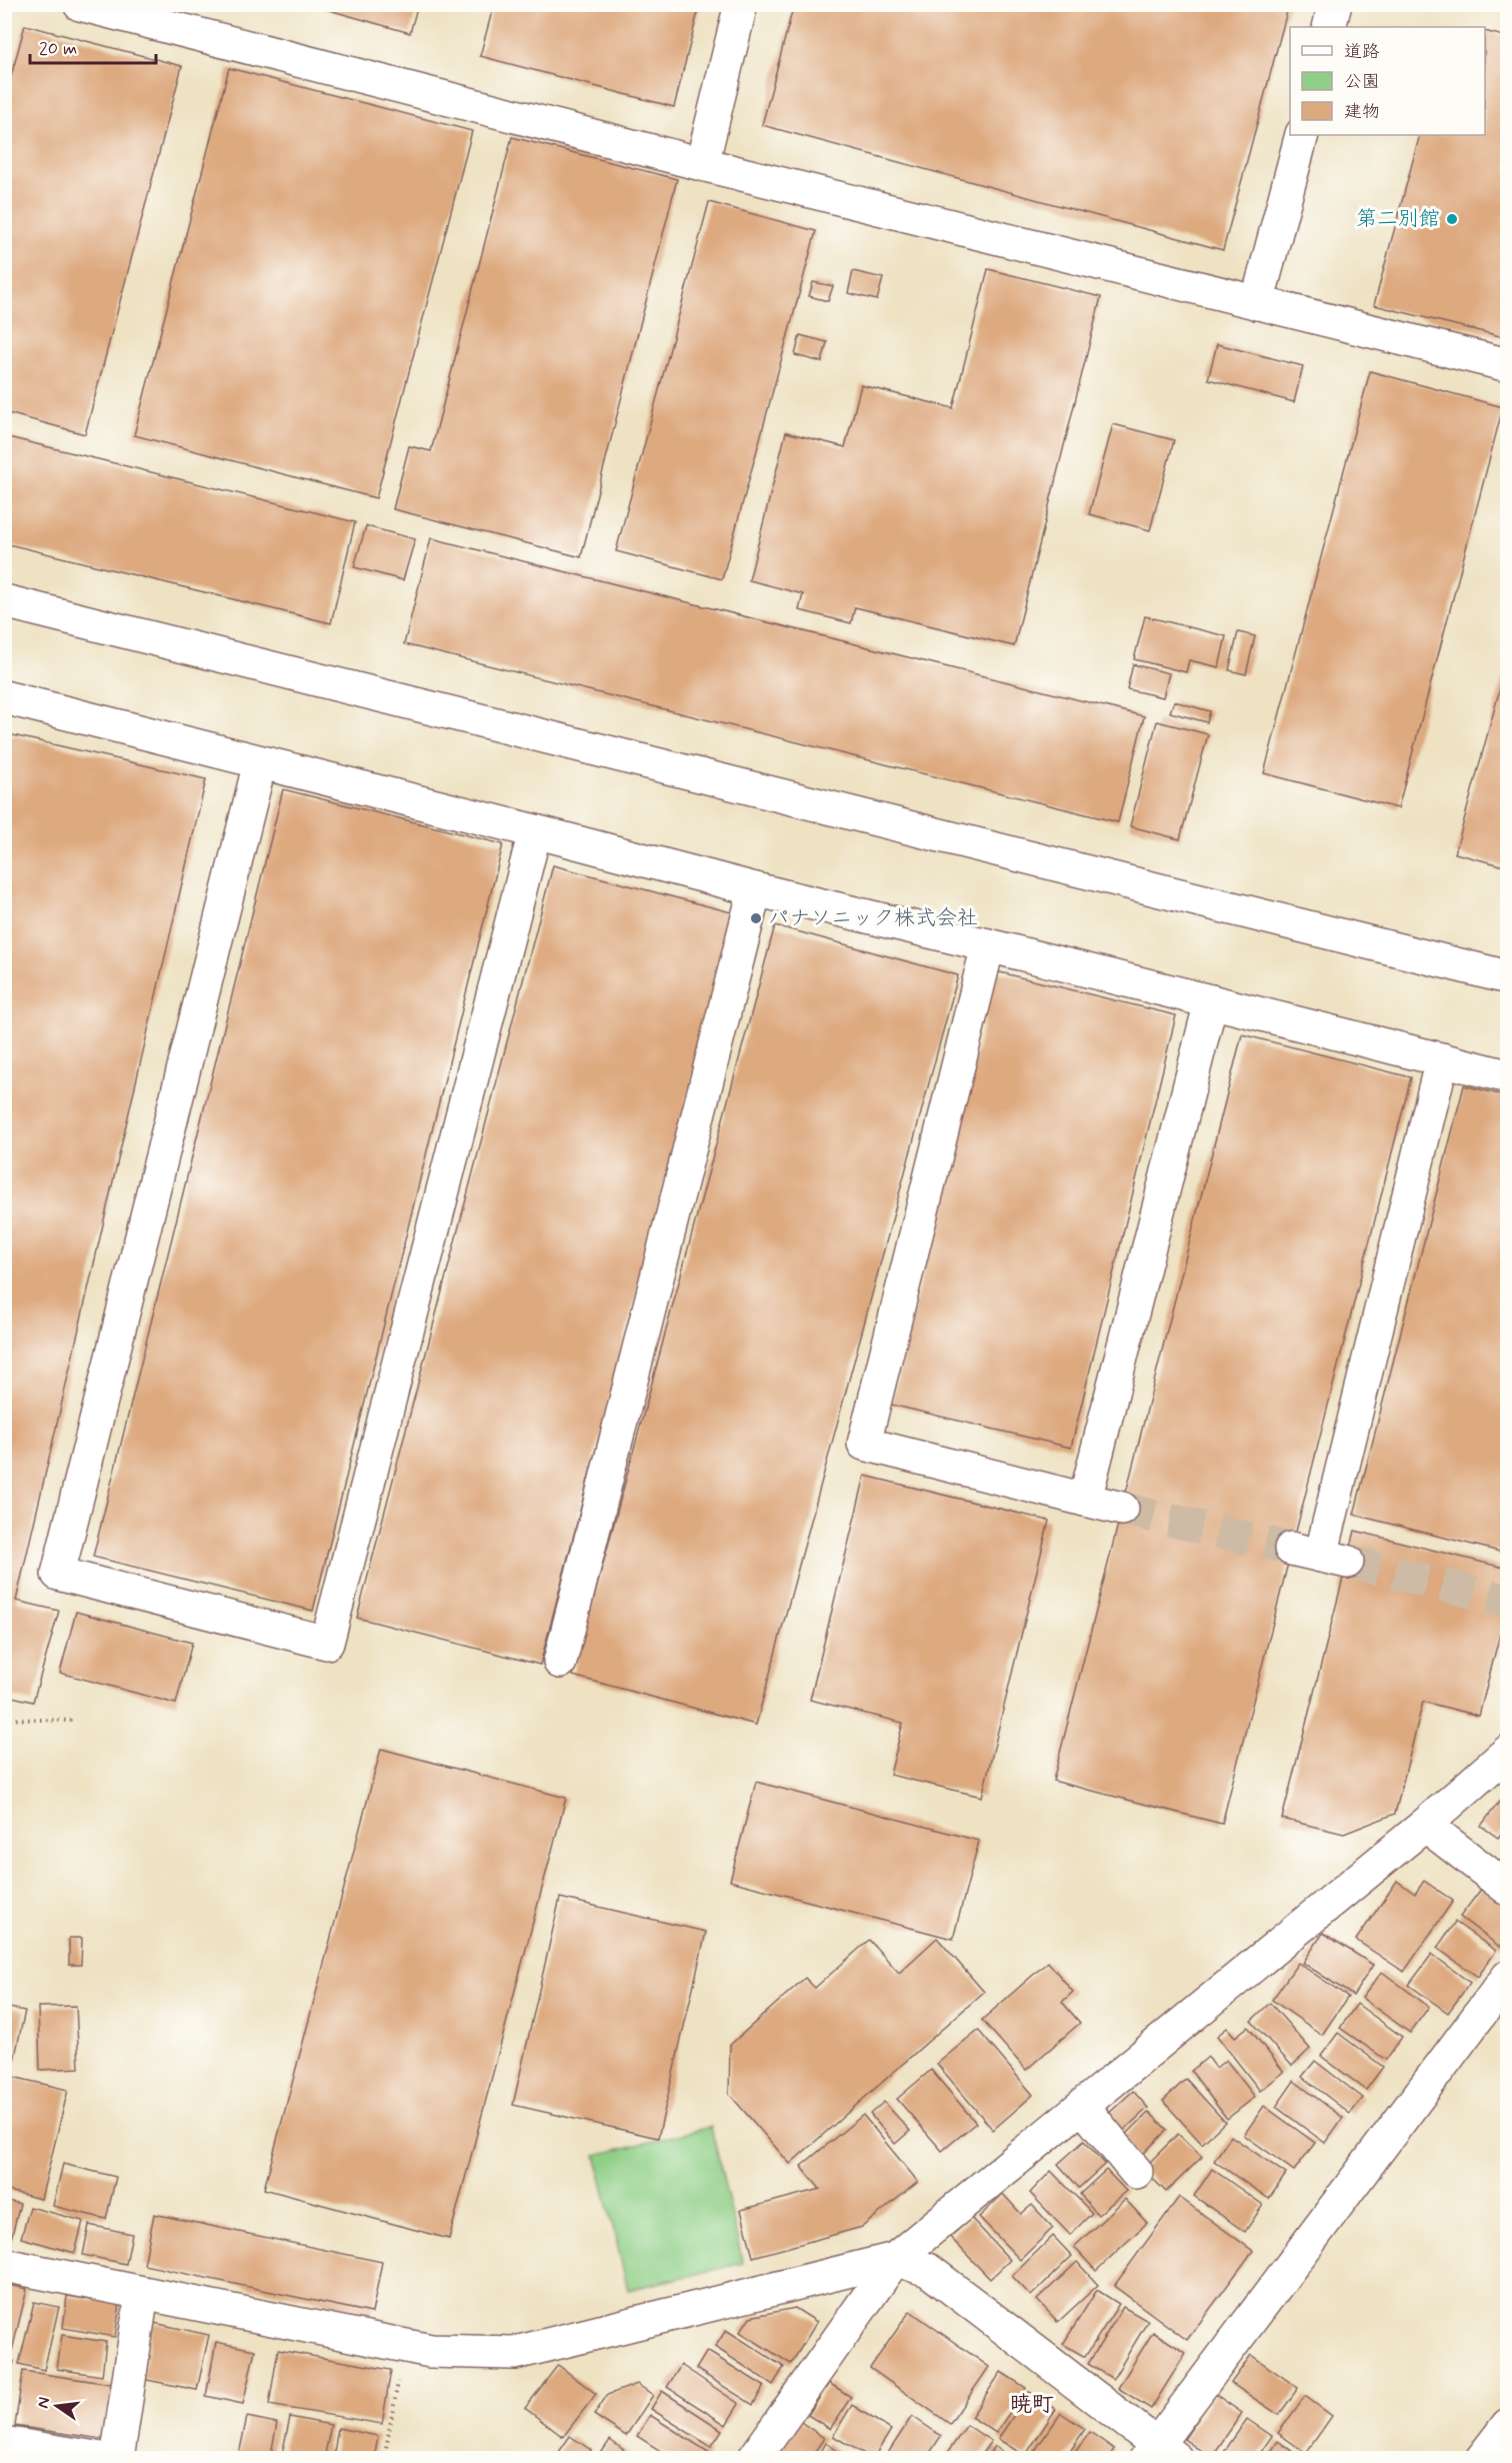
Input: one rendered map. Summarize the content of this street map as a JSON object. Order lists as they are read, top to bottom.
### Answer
{
  "districts": ["暁町"],
  "places": ["第二別館", "パナソニック株式会社"],
  "legend": ["道路", "公園", "建物"],
  "scale_bar": "20 m",
  "north": "left"
}
